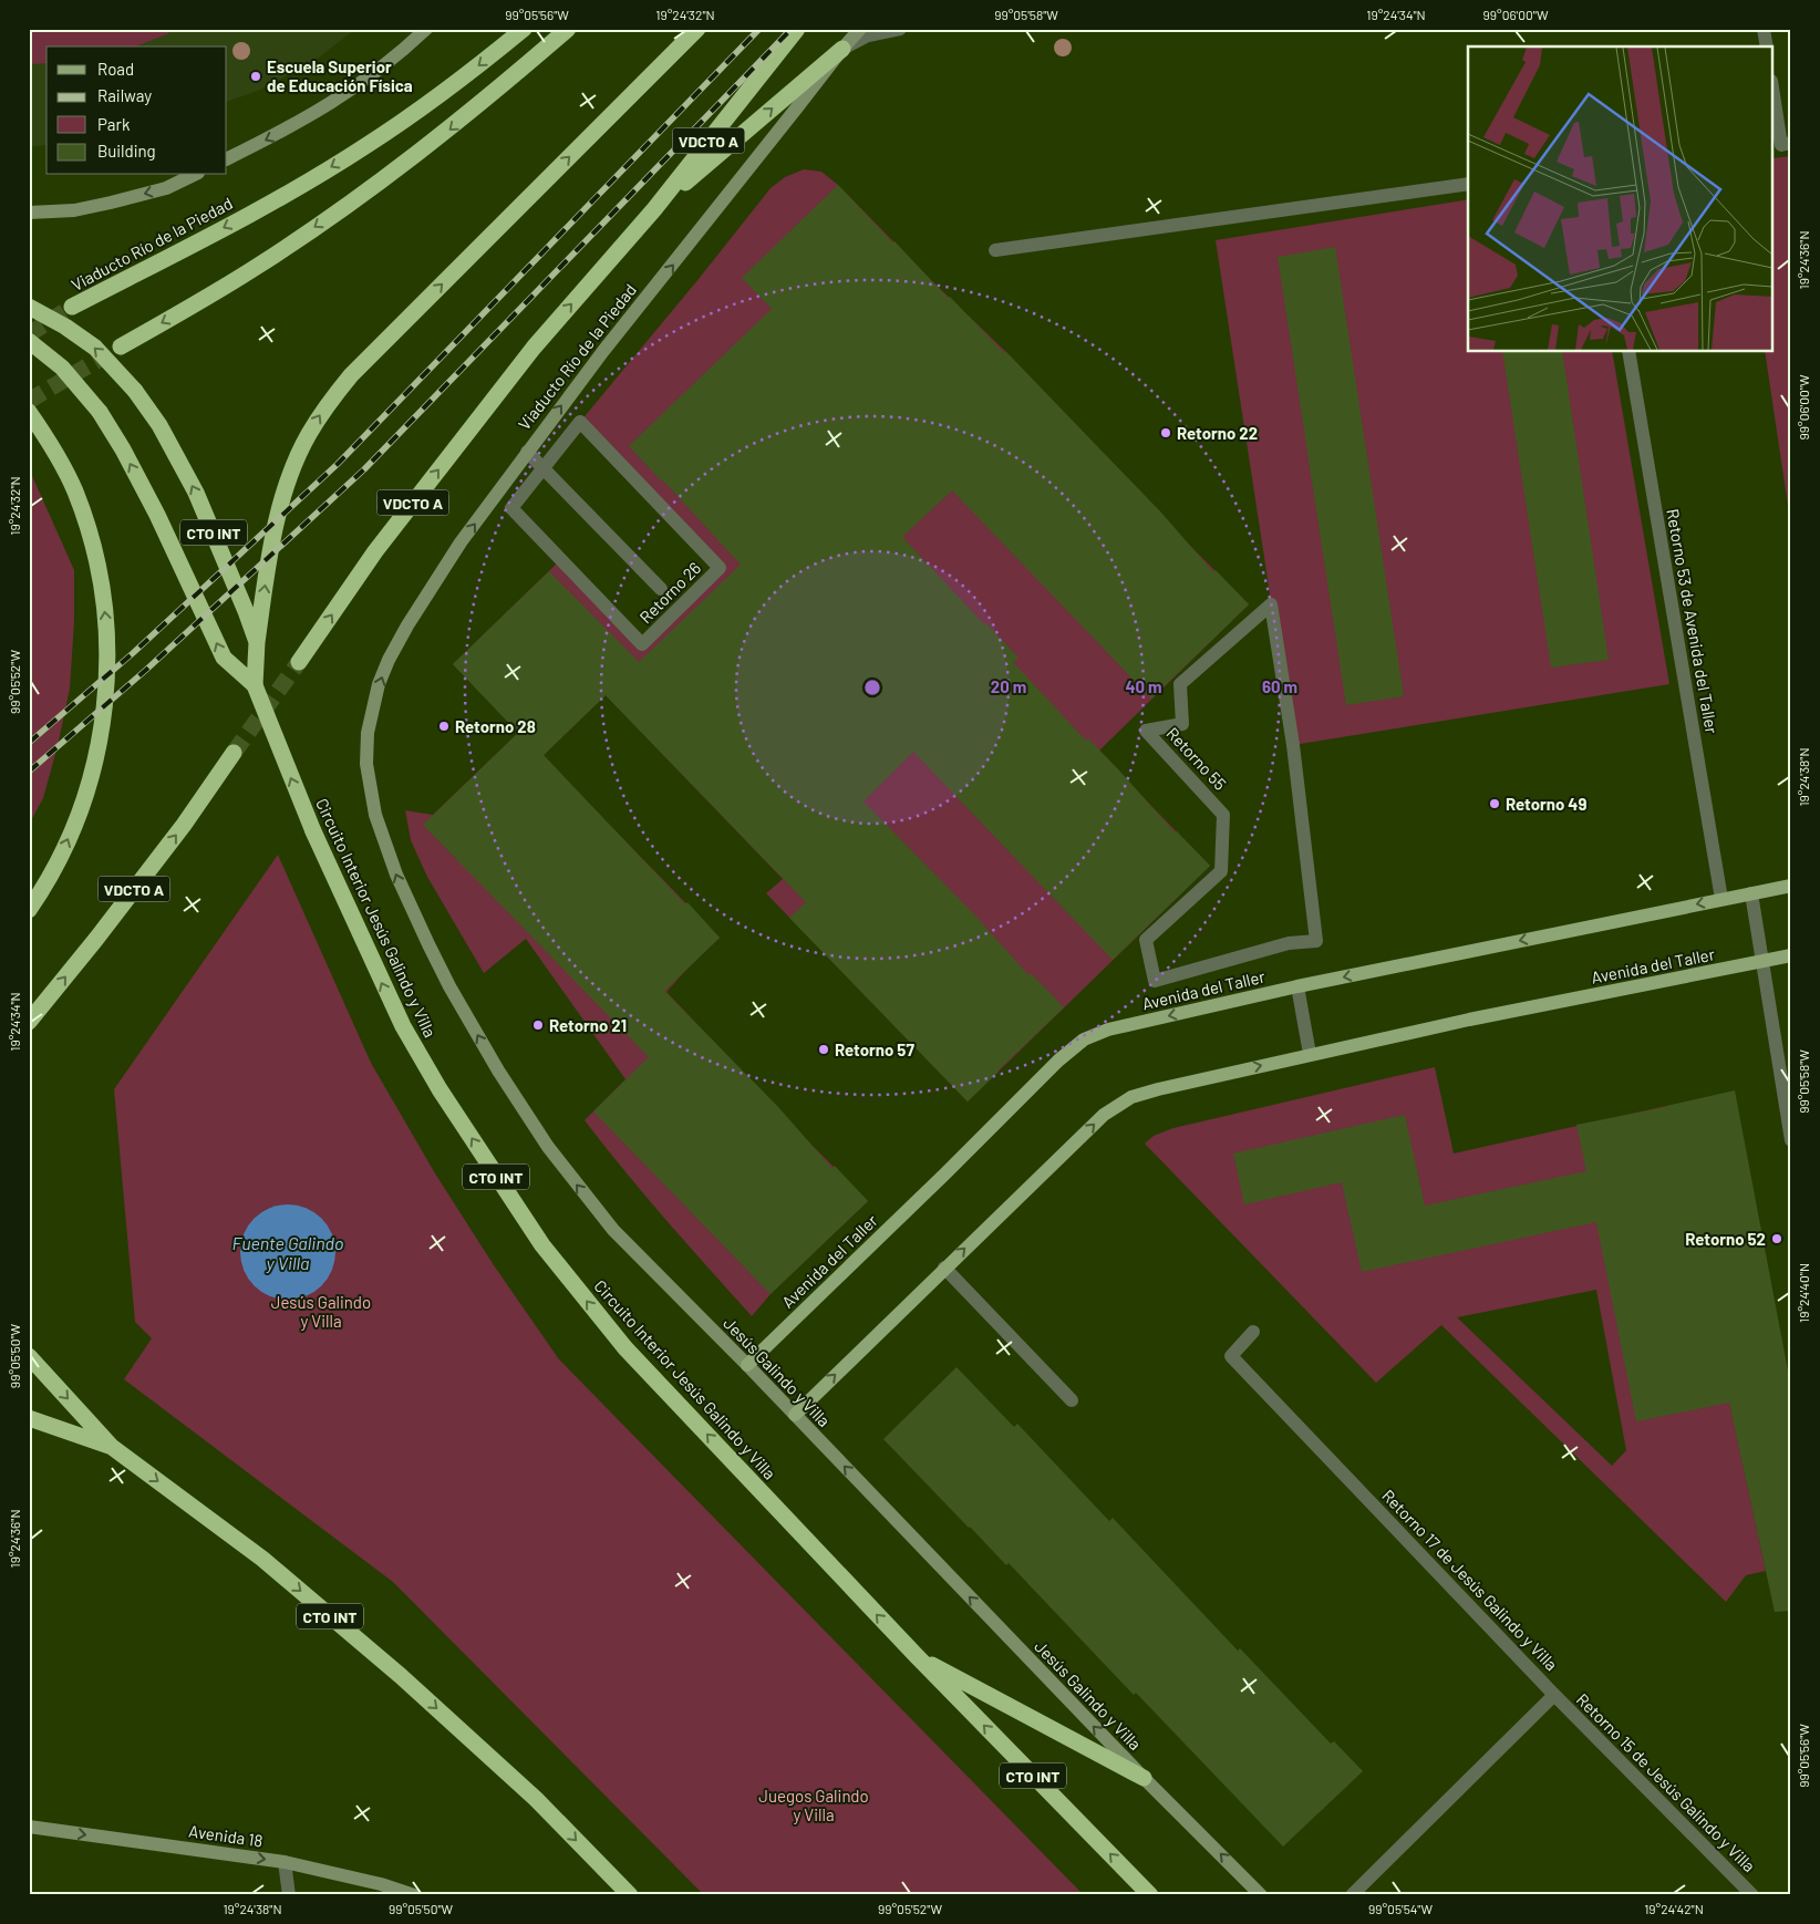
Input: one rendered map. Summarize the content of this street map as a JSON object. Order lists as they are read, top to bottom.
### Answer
{
  "streets": {
    "highway": [
      "VDCTO A",
      "Viaducto Río de la Piedad",
      "CTO INT",
      "Circuito Interior Jesús Galindo y Villa"
    ],
    "main road": ["Avenida del Taller", "Jesús Galindo y Villa", "Avenida 18"],
    "street": [
      "Retorno 26",
      "Retorno 53 de Avenida del Taller",
      "Retorno 55",
      "Retorno 17 de Jesús Galindo y Villa",
      "Retorno 15 de Jesús Galindo y Villa"
    ]
  },
  "crossings": [
    ["Viaducto Río de la Piedad", "Jesús Galindo y Villa"],
    ["CTO INT", "Circuito Interior Jesús Galindo y Villa"],
    ["Retorno 53 de Avenida del Taller", "Avenida del Taller"],
    ["Avenida del Taller", "Jesús Galindo y Villa"],
    ["Retorno 17 de Jesús Galindo y Villa", "Retorno 15 de Jesús Galindo y Villa"]
  ],
  "one_way": ["Circuito Interior Jesús Galindo y Villa", "Jesús Galindo y Villa", "Avenida 18"],
  "water": ["Fuente Galindo y Villa"],
  "parks": ["Jesús Galindo y Villa", "Juegos Galindo y Villa"],
  "places": [
    "Escuela Superior de Educación Física",
    "Retorno 22",
    "Retorno 28",
    "Retorno 49",
    "Retorno 21",
    "Retorno 57",
    "Retorno 52"
  ],
  "legend": [
    "Road",
    "Railway",
    "Park",
    "Building"
  ],
  "coordinates": [
    "99°05'56\"W",
    "19°24'32\"N",
    "99°05'58\"W",
    "19°24'34\"N",
    "99°06'00\"W",
    "19°24'36\"N",
    "99°05'52\"W",
    "19°24'38\"N",
    "19°24'40\"N",
    "99°05'50\"W",
    "99°05'54\"W",
    "19°24'42\"N"
  ],
  "rings": ["20 m", "40 m", "60 m"]
}
